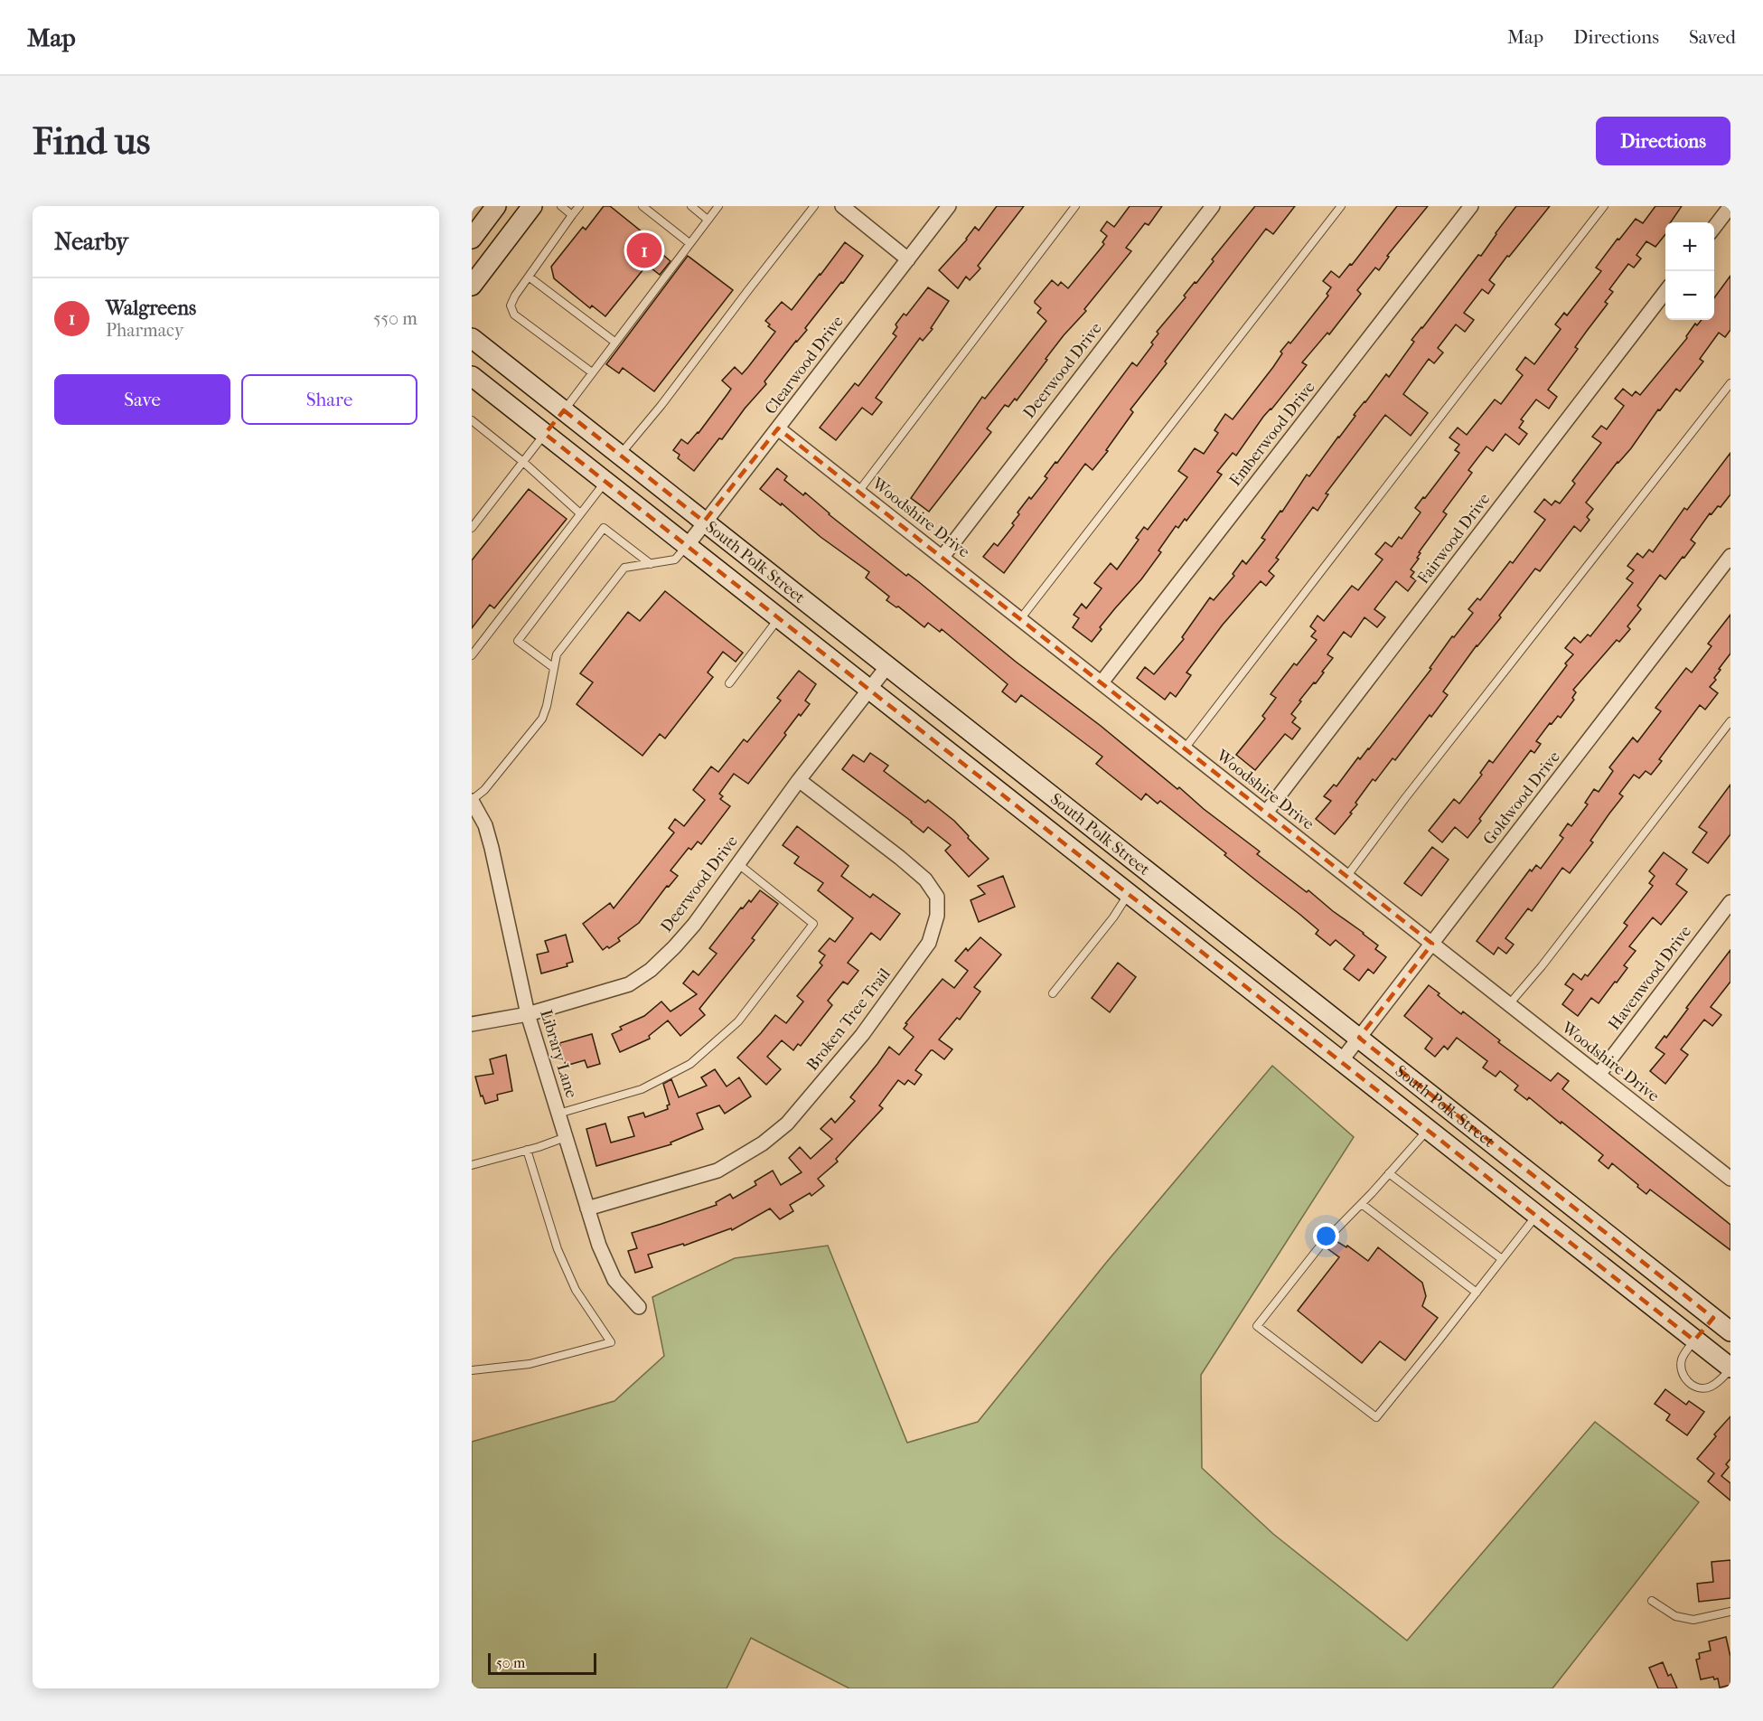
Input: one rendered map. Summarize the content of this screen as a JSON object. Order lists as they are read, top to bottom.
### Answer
{
  "streets": {
    "main road": ["South Polk Street"],
    "street": [
      "Clearwood Drive",
      "Deerwood Drive",
      "Emberwood Drive",
      "Woodshire Drive",
      "Fairwood Drive",
      "Goldwood Drive",
      "Havenwood Drive",
      "Broken Tree Trail",
      "Library Lane"
    ]
  },
  "crossings": [
    ["Clearwood Drive", "Woodshire Drive"],
    ["Clearwood Drive", "South Polk Street"],
    ["Deerwood Drive", "Woodshire Drive"],
    ["Deerwood Drive", "South Polk Street"],
    ["Deerwood Drive", "Broken Tree Trail"],
    ["Deerwood Drive", "Library Lane"],
    ["Emberwood Drive", "Woodshire Drive"],
    ["Woodshire Drive", "Fairwood Drive"],
    ["Woodshire Drive", "Goldwood Drive"],
    ["Woodshire Drive", "Havenwood Drive"],
    ["South Polk Street", "Goldwood Drive"],
    ["Broken Tree Trail", "Library Lane"]
  ],
  "scale_bar": "50 m",
  "page": {
    "header": "Map",
    "nav": ["Map", "Directions", "Saved"],
    "buttons": [
      "Directions",
      ["Save", "Share"]
    ],
    "title": "Find us",
    "heading": "Nearby",
    "map_buttons": ["+", "−"],
    "pins": "1",
    "list": [
      {
        "mark": "1",
        "name": "Walgreens",
        "note": "Pharmacy",
        "value": "550 m"
      }
    ],
    "scale": "50 m"
  }
}
